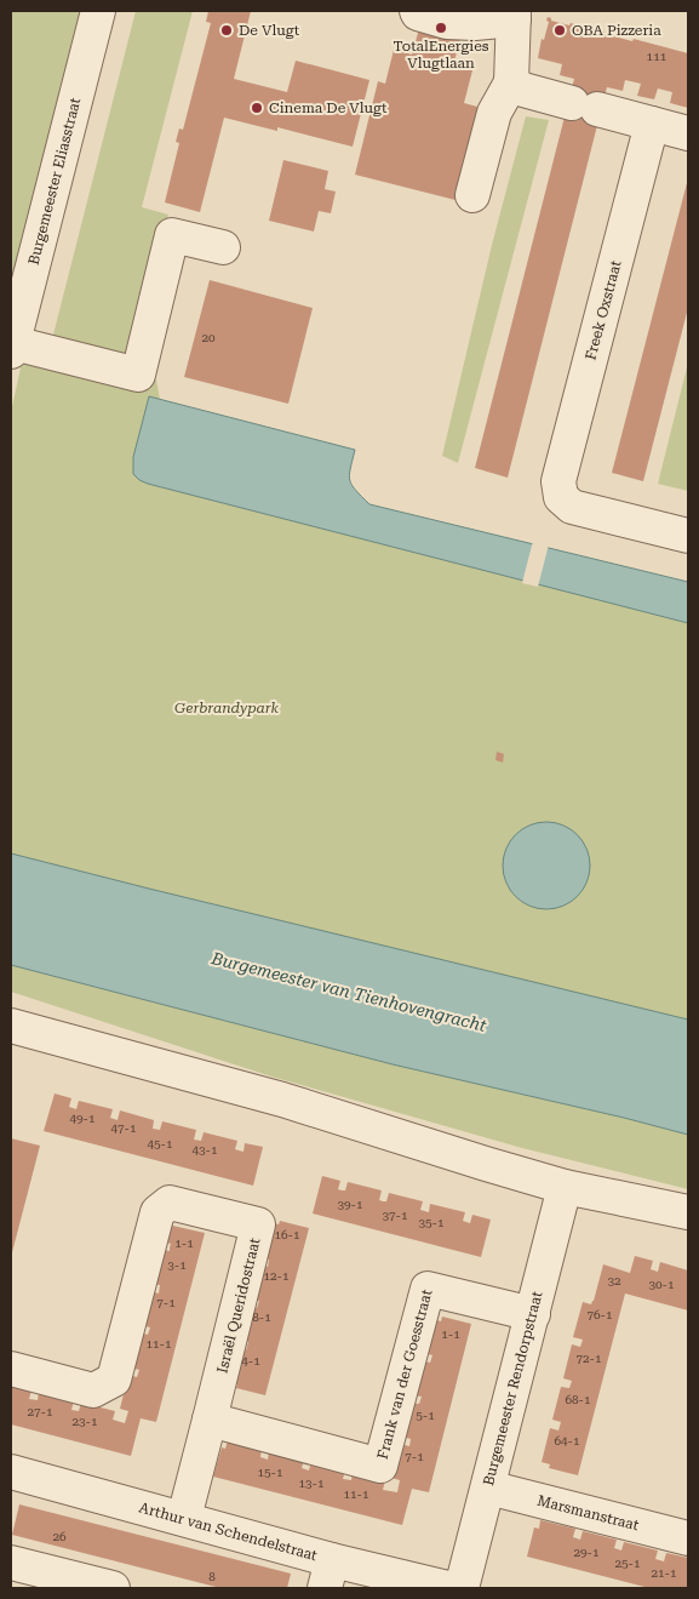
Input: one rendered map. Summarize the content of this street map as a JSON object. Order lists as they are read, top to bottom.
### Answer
{
  "streets": {
    "street": [
      "Burgemeester Eliasstraat",
      "Freek Oxstraat",
      "Israël Queridostraat",
      "Frank van der Goesstraat",
      "Burgemeester Rendorpstraat",
      "Marsmanstraat",
      "Arthur van Schendelstraat"
    ]
  },
  "crossings": [
    ["Israël Queridostraat", "Frank van der Goesstraat"],
    ["Israël Queridostraat", "Arthur van Schendelstraat"],
    ["Frank van der Goesstraat", "Burgemeester Rendorpstraat"],
    ["Burgemeester Rendorpstraat", "Marsmanstraat"]
  ],
  "water": ["Burgemeester van Tienhovengracht"],
  "parks": ["Gerbrandypark"],
  "places": [
    "TotalEnergies Vlugtlaan",
    "De Vlugt",
    "OBA Pizzeria",
    "Cinema De Vlugt"
  ],
  "house_numbers": [
    "111",
    "20",
    "49-1",
    "47-1",
    "45-1",
    "43-1",
    "39-1",
    "37-1",
    "35-1",
    "16-1",
    "1-1",
    "3-1",
    "12-1",
    "32",
    "30-1",
    "7-1",
    "76-1",
    "8-1",
    "1-1",
    "11-1",
    "72-1",
    "4-1",
    "68-1",
    "27-1",
    "5-1",
    "23-1",
    "64-1",
    "7-1",
    "15-1",
    "13-1",
    "11-1",
    "26",
    "29-1",
    "25-1",
    "21-1",
    "8"
  ]
}
